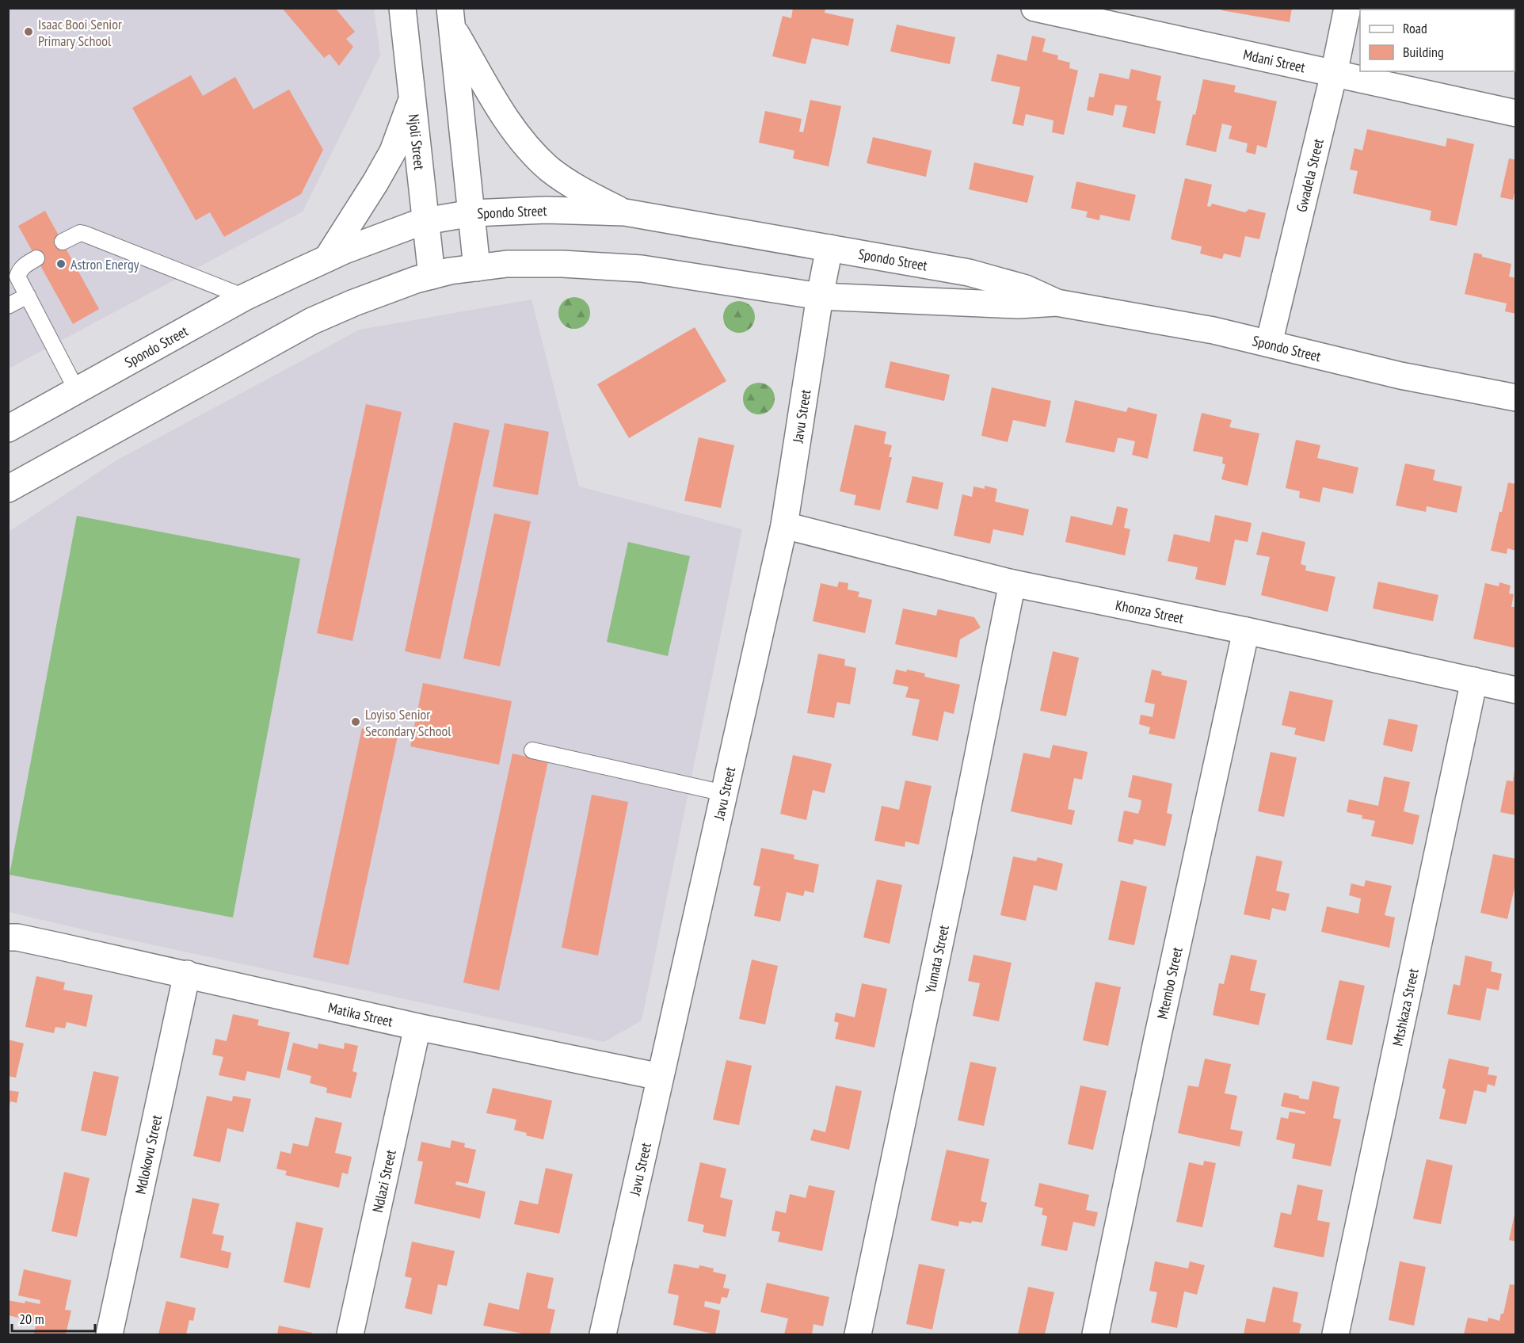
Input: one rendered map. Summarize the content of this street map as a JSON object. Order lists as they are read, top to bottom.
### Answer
{
  "streets": {
    "street": [
      "Mdani Street",
      "Njoli Street",
      "Gwadela Street",
      "Spondo Street",
      "Javu Street",
      "Khonza Street",
      "Yumata Street",
      "Mtembo Street",
      "Mtshkaza Street",
      "Matika Street",
      "Mdlokovu Street",
      "Ndlazi Street"
    ]
  },
  "crossings": [
    ["Mdani Street", "Gwadela Street"],
    ["Njoli Street", "Spondo Street"],
    ["Gwadela Street", "Spondo Street"],
    ["Spondo Street", "Javu Street"],
    ["Javu Street", "Khonza Street"],
    ["Javu Street", "Matika Street"],
    ["Khonza Street", "Yumata Street"],
    ["Khonza Street", "Mtembo Street"],
    ["Khonza Street", "Mtshkaza Street"],
    ["Matika Street", "Mdlokovu Street"],
    ["Matika Street", "Ndlazi Street"]
  ],
  "places": ["Isaac Booi Senior Primary School", "Astron Energy", "Loyiso Senior Secondary School"],
  "legend": ["Road", "Building"],
  "scale_bar": "20 m"
}
